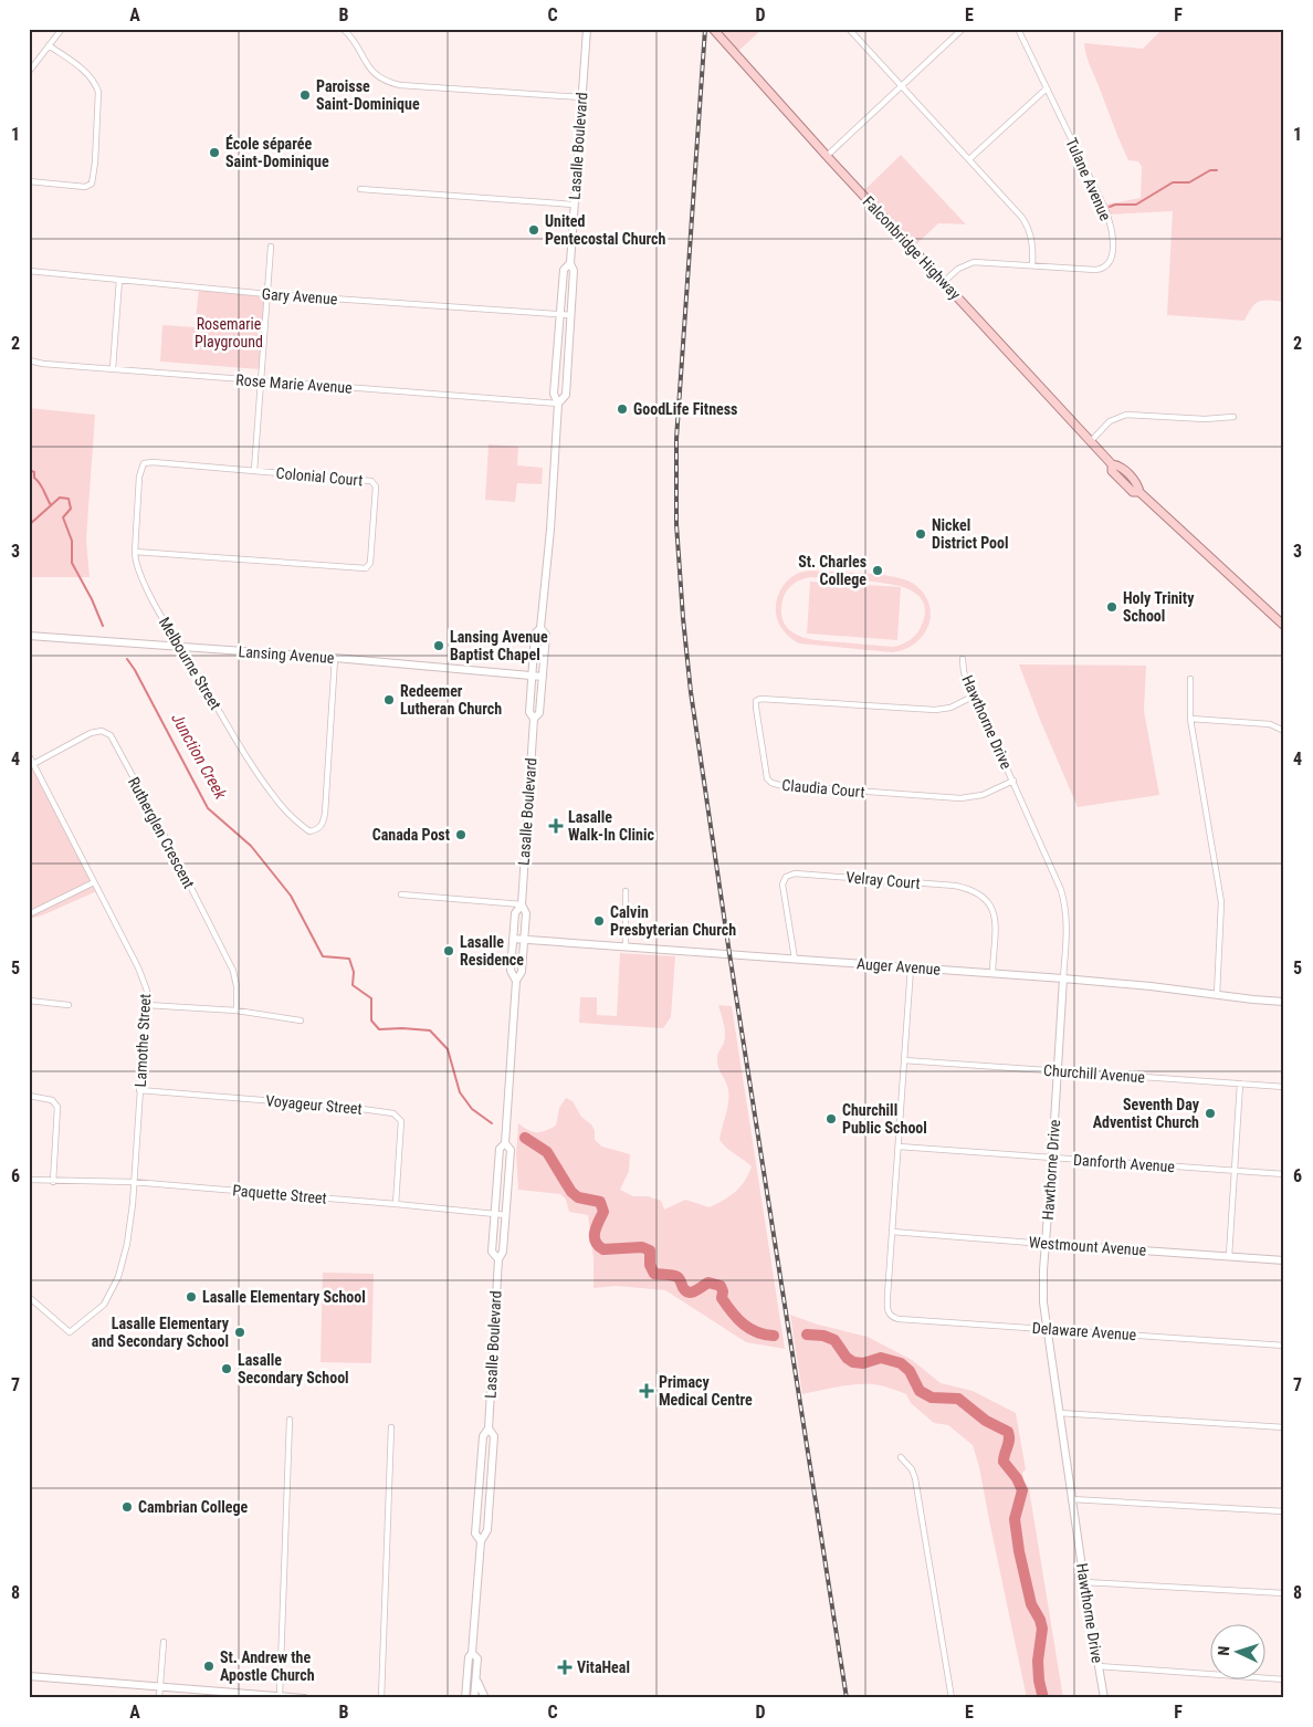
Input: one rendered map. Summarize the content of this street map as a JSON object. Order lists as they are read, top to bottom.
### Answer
{
  "streets": {
    "main road": [
      "Lasalle Boulevard",
      "Falconbridge Highway",
      "Lansing Avenue",
      "Hawthorne Drive",
      "Auger Avenue",
      "Westmount Avenue"
    ],
    "street": [
      "Tulane Avenue",
      "Gary Avenue",
      "Rose Marie Avenue",
      "Colonial Court",
      "Melbourne Street",
      "Claudia Court",
      "Rutherglen Crescent",
      "Velray Court",
      "Lamothe Street",
      "Churchill Avenue",
      "Voyageur Street",
      "Danforth Avenue",
      "Paquette Street",
      "Delaware Avenue"
    ]
  },
  "crossings": [
    ["Lasalle Boulevard", "Gary Avenue"],
    ["Lasalle Boulevard", "Rose Marie Avenue"],
    ["Lasalle Boulevard", "Lansing Avenue"],
    ["Lasalle Boulevard", "Auger Avenue"],
    ["Lasalle Boulevard", "Paquette Street"],
    ["Tulane Avenue", "Falconbridge Highway"],
    ["Colonial Court", "Melbourne Street"],
    ["Lansing Avenue", "Melbourne Street"],
    ["Hawthorne Drive", "Claudia Court"],
    ["Hawthorne Drive", "Auger Avenue"],
    ["Hawthorne Drive", "Churchill Avenue"],
    ["Hawthorne Drive", "Danforth Avenue"],
    ["Hawthorne Drive", "Westmount Avenue"],
    ["Hawthorne Drive", "Delaware Avenue"],
    ["Rutherglen Crescent", "Lamothe Street"],
    ["Velray Court", "Auger Avenue"],
    ["Lamothe Street", "Voyageur Street"],
    ["Lamothe Street", "Paquette Street"],
    ["Voyageur Street", "Paquette Street"],
    ["Westmount Avenue", "Delaware Avenue"]
  ],
  "water": ["Junction Creek"],
  "parks": ["Rosemarie Playground"],
  "places": {
    "other": [
      "Paroisse Saint-Dominique",
      "École séparée Saint-Dominique",
      "United Pentecostal Church",
      "GoodLife Fitness",
      "Nickel District Pool",
      "St. Charles College",
      "Holy Trinity School",
      "Lansing Avenue Baptist Chapel",
      "Redeemer Lutheran Church",
      "Canada Post",
      "Calvin Presbyterian Church",
      "Lasalle Residence",
      "Seventh Day Adventist Church",
      "Churchill Public School",
      "Lasalle Elementary School",
      "Lasalle Elementary and Secondary School",
      "Lasalle Secondary School",
      "Cambrian College",
      "St. Andrew the Apostle Church"
    ],
    "health": ["Lasalle Walk-In Clinic", "Primacy Medical Centre", "VitaHeal"]
  },
  "north": "left",
  "grid": {
    "columns": [
      "A",
      "B",
      "C",
      "D",
      "E",
      "F"
    ],
    "rows": [
      "1",
      "2",
      "3",
      "4",
      "5",
      "6",
      "7",
      "8"
    ]
  }
}
